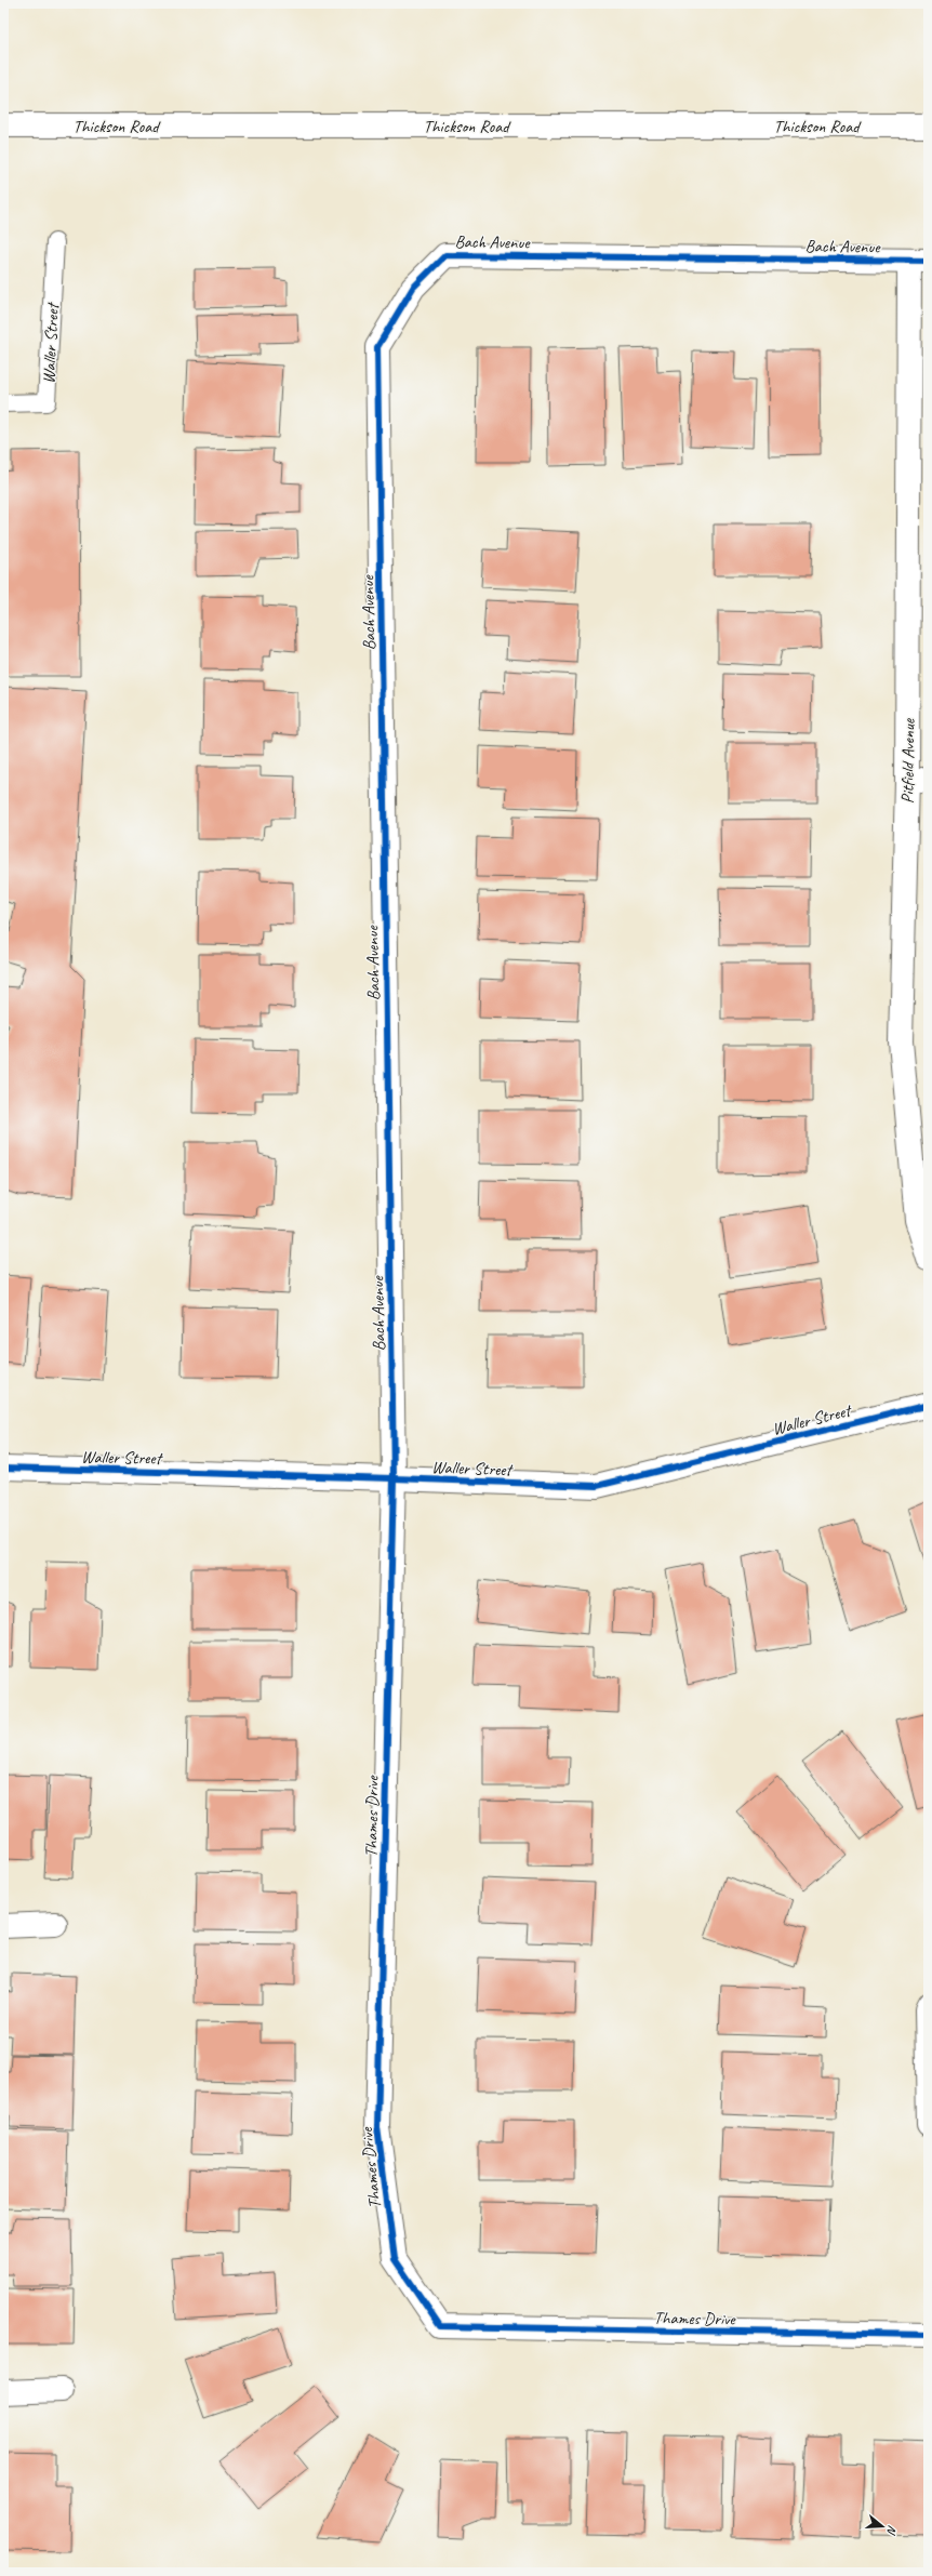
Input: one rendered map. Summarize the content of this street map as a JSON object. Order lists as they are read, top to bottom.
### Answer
{
  "streets": {
    "street": [
      "Thickson Road",
      "Bach Avenue",
      "Waller Street",
      "Pitfield Avenue",
      "Thames Drive"
    ]
  },
  "crossings": [
    ["Bach Avenue", "Waller Street"],
    ["Bach Avenue", "Pitfield Avenue"],
    ["Bach Avenue", "Thames Drive"],
    ["Waller Street", "Thames Drive"]
  ],
  "north": "right"
}
